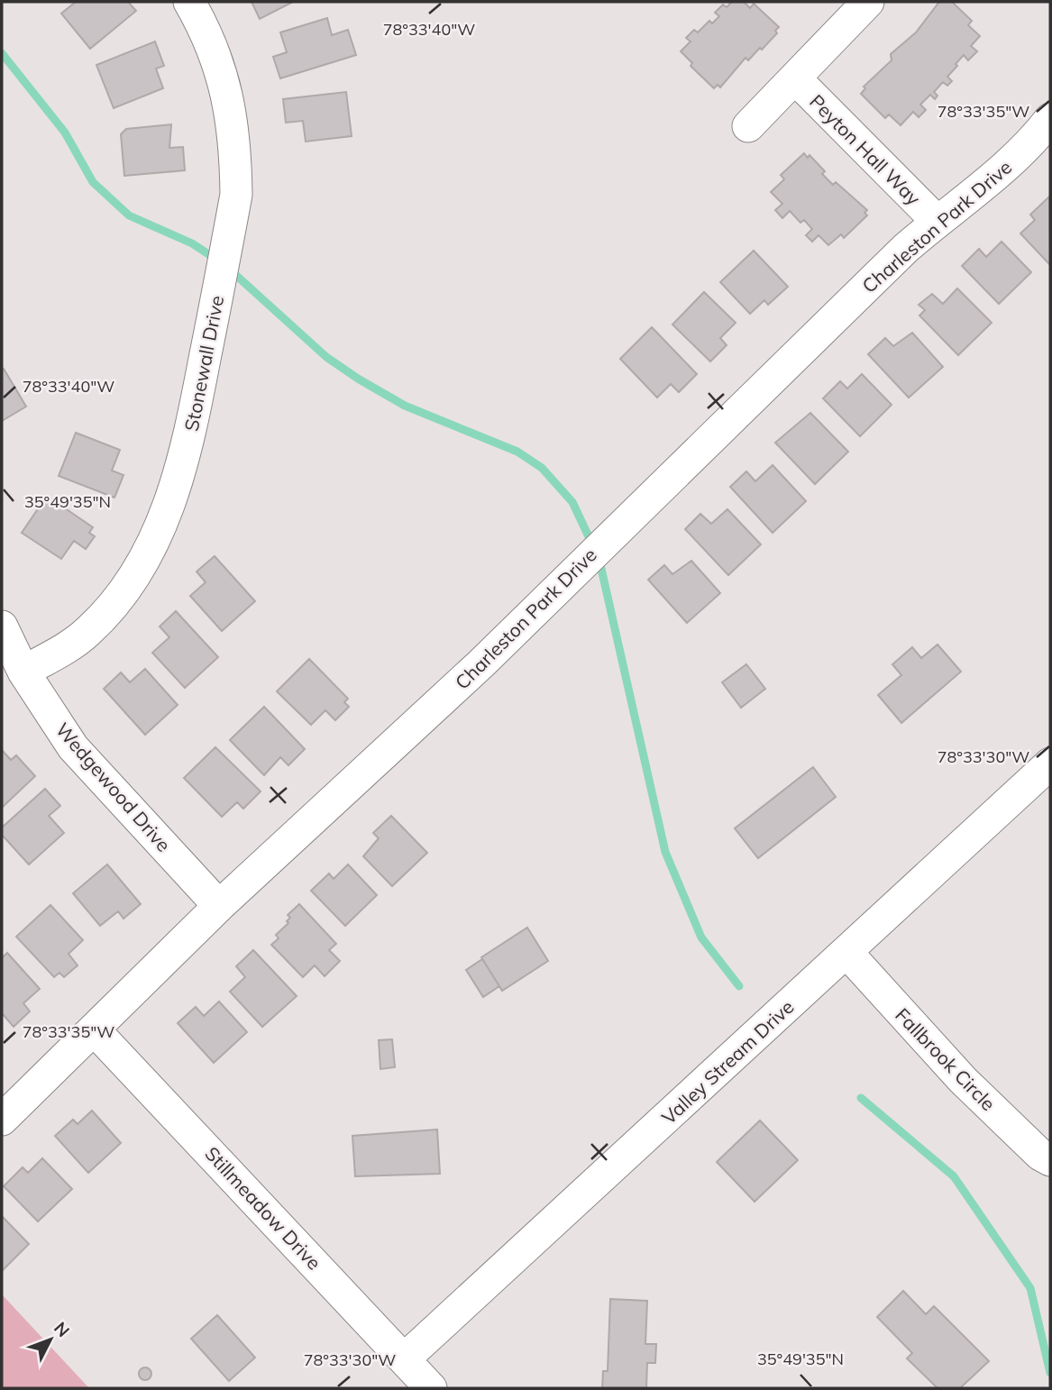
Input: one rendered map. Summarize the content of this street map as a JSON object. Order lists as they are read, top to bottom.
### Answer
{
  "streets": {
    "street": [
      "Peyton Hall Way",
      "Charleston Park Drive",
      "Stonewall Drive",
      "Wedgewood Drive",
      "Fallbrook Circle",
      "Valley Stream Drive",
      "Stillmeadow Drive"
    ]
  },
  "crossings": [
    ["Peyton Hall Way", "Charleston Park Drive"],
    ["Charleston Park Drive", "Wedgewood Drive"],
    ["Charleston Park Drive", "Stillmeadow Drive"],
    ["Stonewall Drive", "Wedgewood Drive"],
    ["Fallbrook Circle", "Valley Stream Drive"],
    ["Valley Stream Drive", "Stillmeadow Drive"]
  ],
  "north": "top right",
  "coordinates": [
    "78°33'40\"W",
    "78°33'35\"W",
    "35°49'35\"N",
    "78°33'30\"W"
  ]
}
